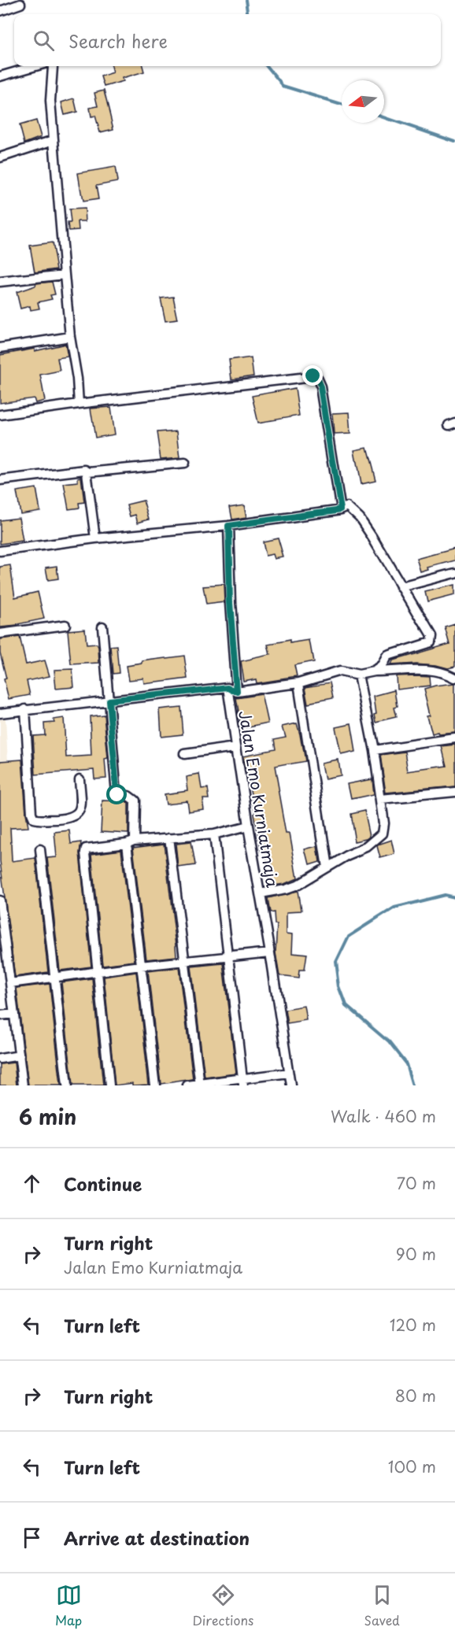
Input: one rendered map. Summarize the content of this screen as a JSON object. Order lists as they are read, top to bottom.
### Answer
{
  "streets": {
    "street": ["Jalan Emo Kurniatmaja"]
  },
  "north": "left",
  "page": {
    "search": "Search here",
    "heading": ["6 min", "Walk · 460 m"],
    "list": [
      ["Continue", "70 m"],
      ["Turn right", "Jalan Emo Kurniatmaja", "90 m"],
      ["Turn left", "120 m"],
      ["Turn right", "80 m"],
      ["Turn left", "100 m"],
      "Arrive at destination"
    ],
    "nav": ["Map", "Directions", "Saved"]
  }
}
